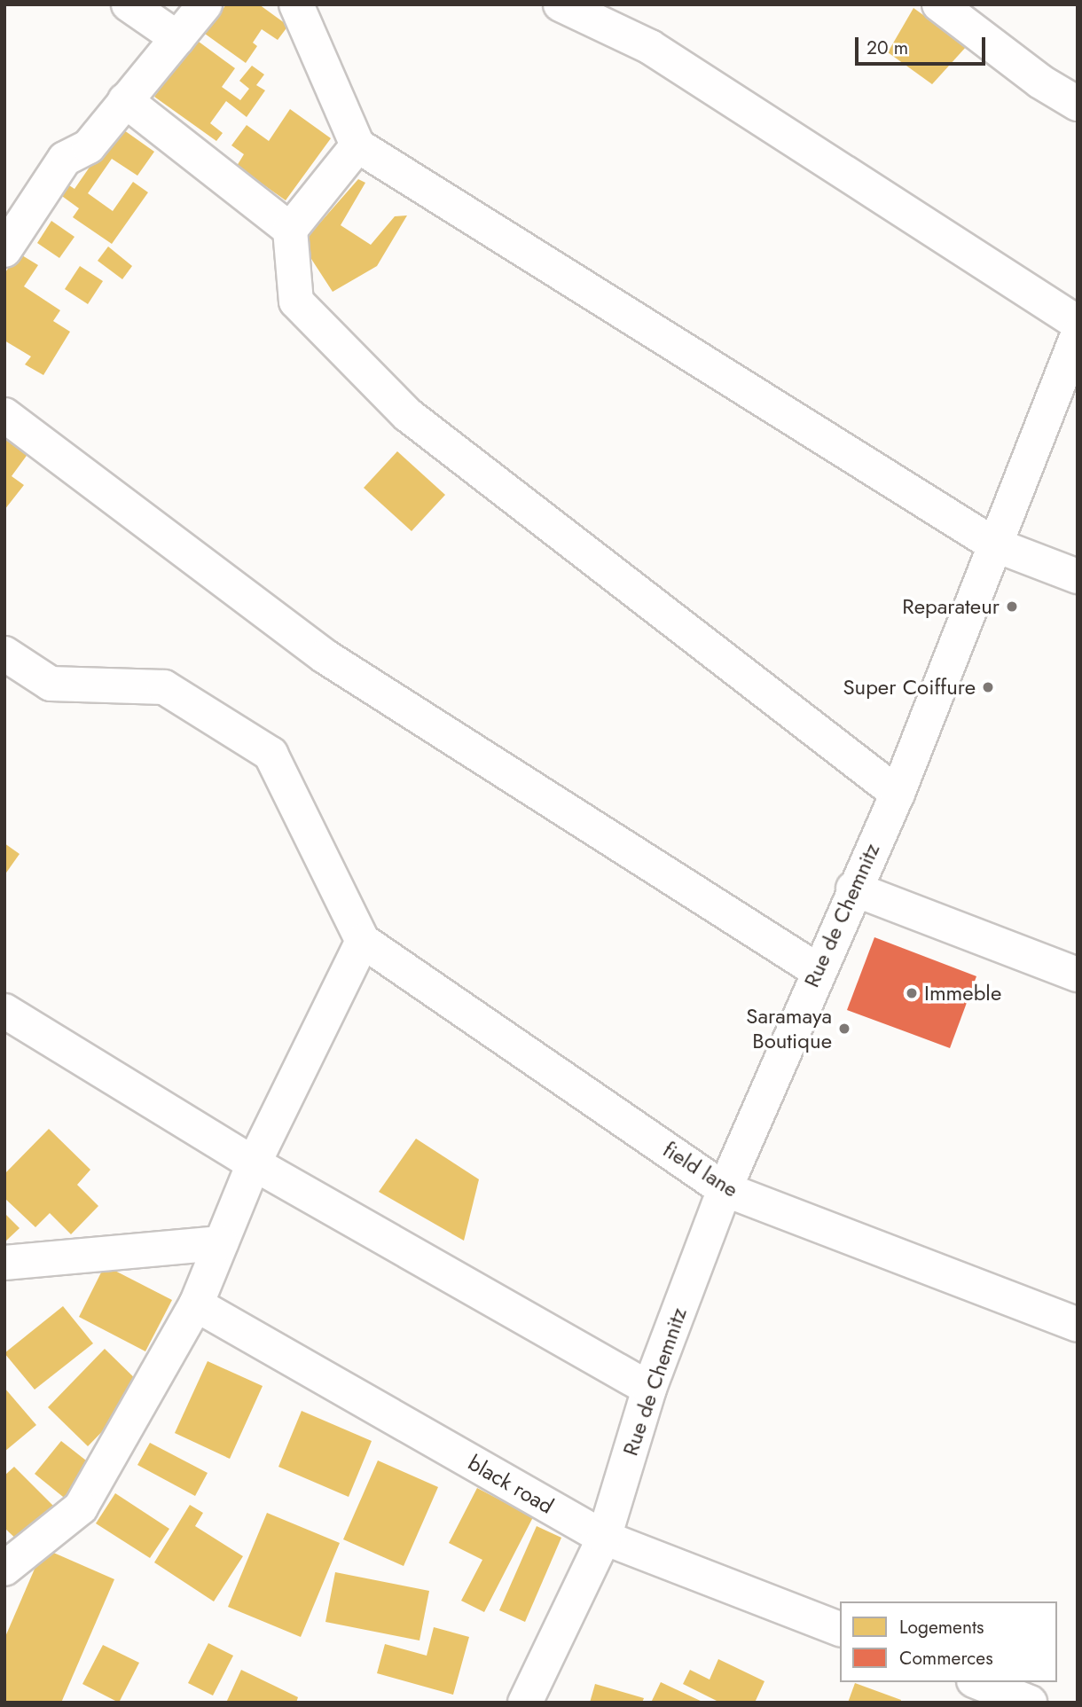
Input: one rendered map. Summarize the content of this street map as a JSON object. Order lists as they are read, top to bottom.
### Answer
{
  "streets": {
    "street": ["Rue de Chemnitz", "field lane", "black road"]
  },
  "crossings": [
    ["Rue de Chemnitz", "field lane"],
    ["Rue de Chemnitz", "black road"]
  ],
  "places": [
    "Reparateur",
    "Super Coiffure",
    "Immeble",
    "Saramaya Boutique"
  ],
  "legend": ["Logements", "Commerces"],
  "scale_bar": "20 m"
}
